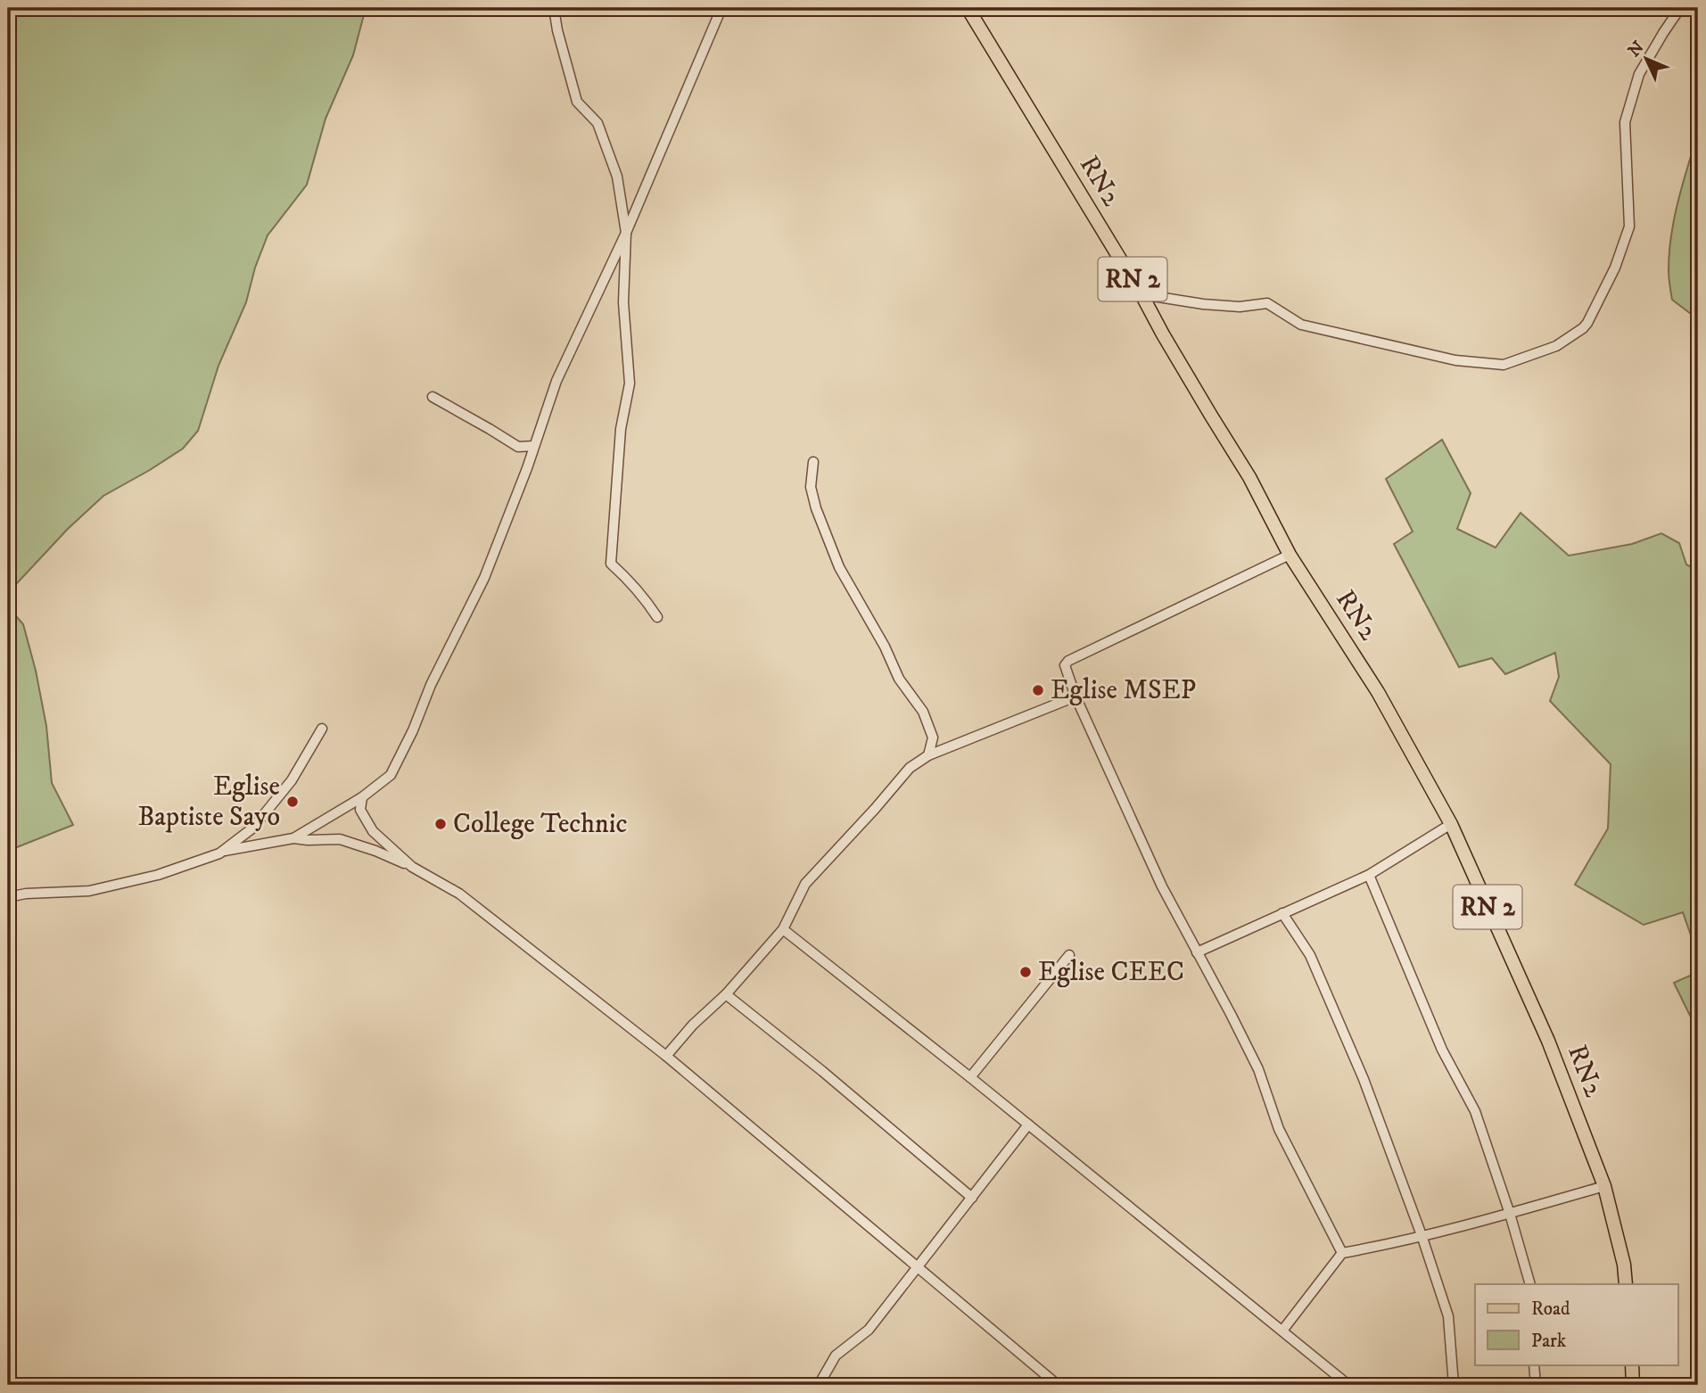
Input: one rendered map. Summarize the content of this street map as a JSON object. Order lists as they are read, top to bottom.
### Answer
{
  "streets": {
    "main road": ["RN2", "RN 2"]
  },
  "places": [
    "Eglise MSEP",
    "Eglise Baptiste Sayo",
    "College Technic",
    "Eglise CEEC"
  ],
  "legend": ["Road", "Park"],
  "north": "top left"
}
